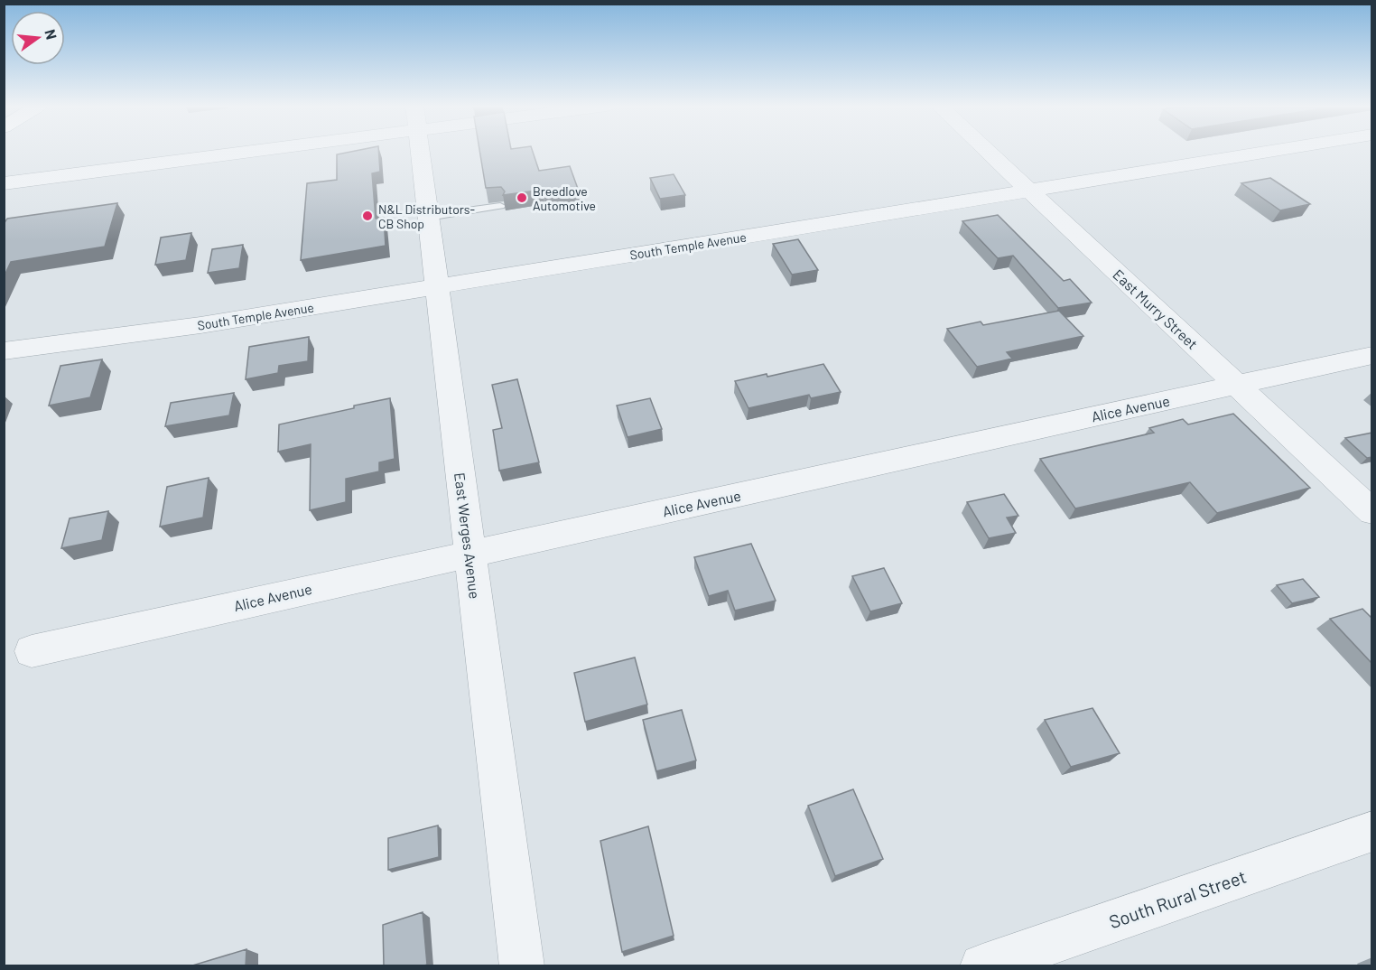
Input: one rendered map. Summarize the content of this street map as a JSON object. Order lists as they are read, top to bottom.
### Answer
{
  "streets": {
    "street": [
      "South Temple Avenue",
      "East Murry Street",
      "Alice Avenue",
      "East Werges Avenue",
      "South Rural Street"
    ]
  },
  "crossings": [
    ["South Temple Avenue", "East Murry Street"],
    ["South Temple Avenue", "East Werges Avenue"],
    ["East Murry Street", "Alice Avenue"],
    ["Alice Avenue", "East Werges Avenue"]
  ],
  "places": ["Breedlove Automotive", "N&L Distributors- CB Shop"],
  "north": "right"
}
